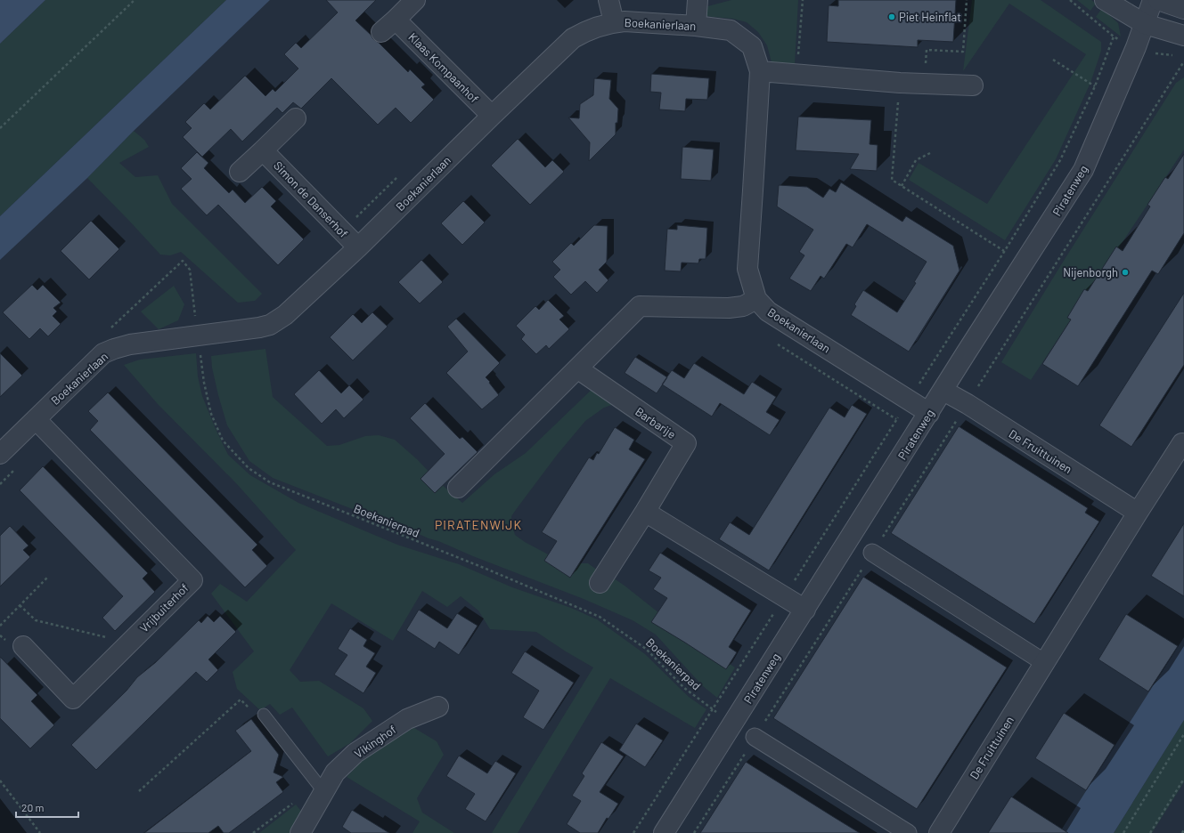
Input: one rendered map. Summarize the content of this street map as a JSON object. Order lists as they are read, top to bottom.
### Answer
{
  "streets": {
    "street": [
      "Boekanierlaan",
      "Klaas Kompaanhof",
      "Piratenweg",
      "Simon de Danserhof",
      "Barbarije",
      "De Fruittuinen",
      "Vrijbuiterhof",
      "Vikinghof"
    ],
    "path": ["Boekanierpad"]
  },
  "crossings": [
    ["Boekanierlaan", "Klaas Kompaanhof"],
    ["Boekanierlaan", "Piratenweg"],
    ["Boekanierlaan", "Simon de Danserhof"],
    ["Boekanierlaan", "Boekanierpad"],
    ["Boekanierlaan", "Vrijbuiterhof"],
    ["Piratenweg", "De Fruittuinen"],
    ["Piratenweg", "Boekanierpad"]
  ],
  "districts": ["PIRATENWIJK"],
  "places": ["Piet Heinflat", "Nijenborgh"],
  "scale_bar": "20 m"
}
